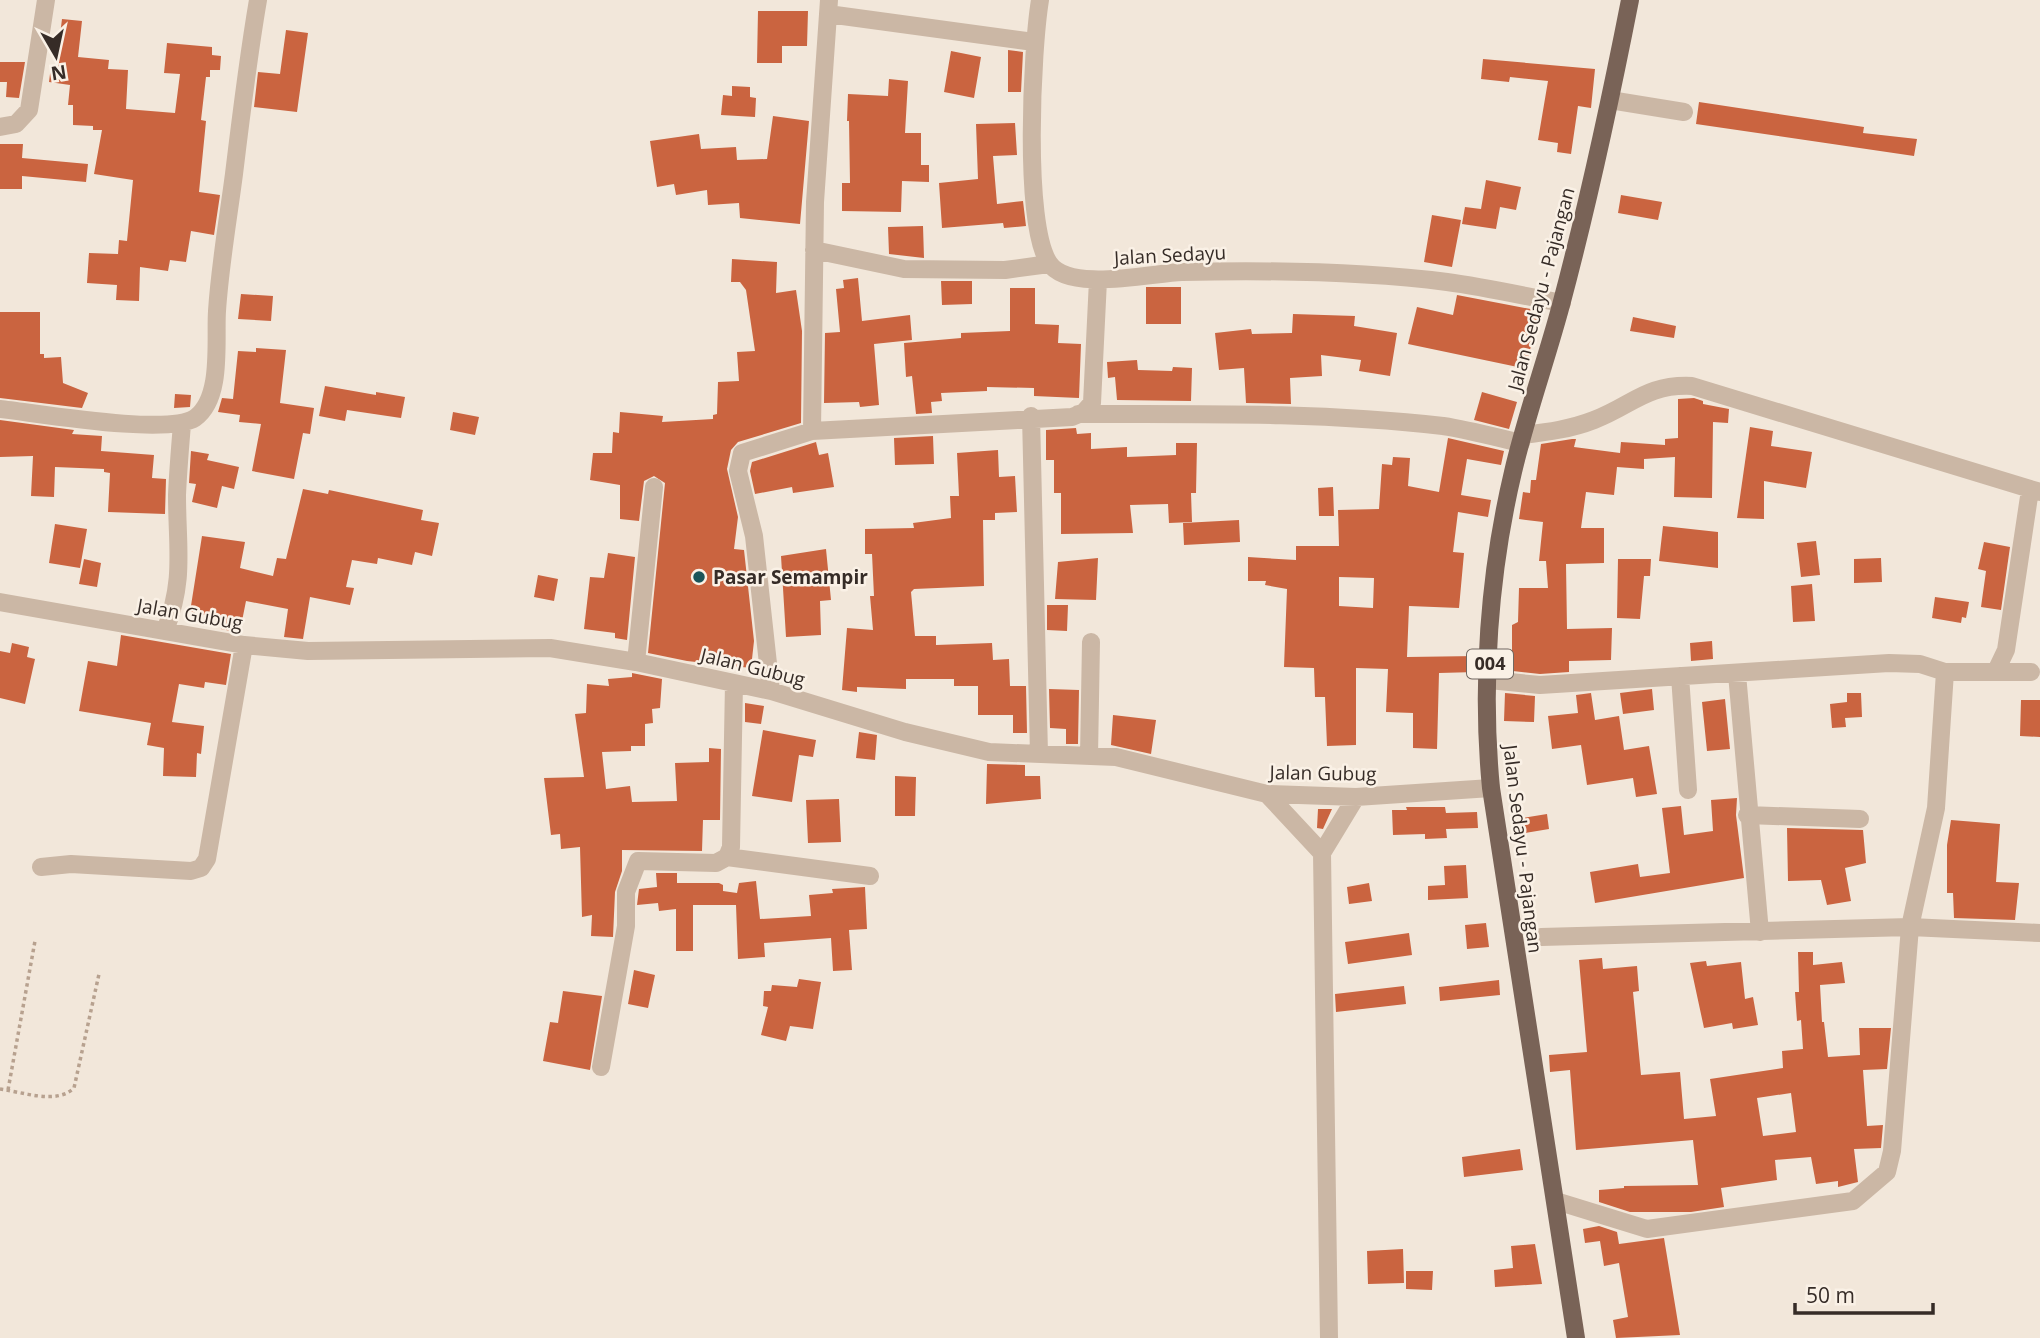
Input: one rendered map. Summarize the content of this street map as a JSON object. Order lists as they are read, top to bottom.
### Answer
{
  "streets": {
    "main road": ["Jalan Sedayu - Pajangan", "004"],
    "street": ["Jalan Sedayu", "Jalan Gubug"]
  },
  "crossings": [
    ["Jalan Sedayu", "Jalan Sedayu - Pajangan"],
    ["Jalan Sedayu - Pajangan", "Jalan Gubug"]
  ],
  "places": ["Pasar Semampir"],
  "scale_bar": "50 m",
  "north": "bottom"
}
